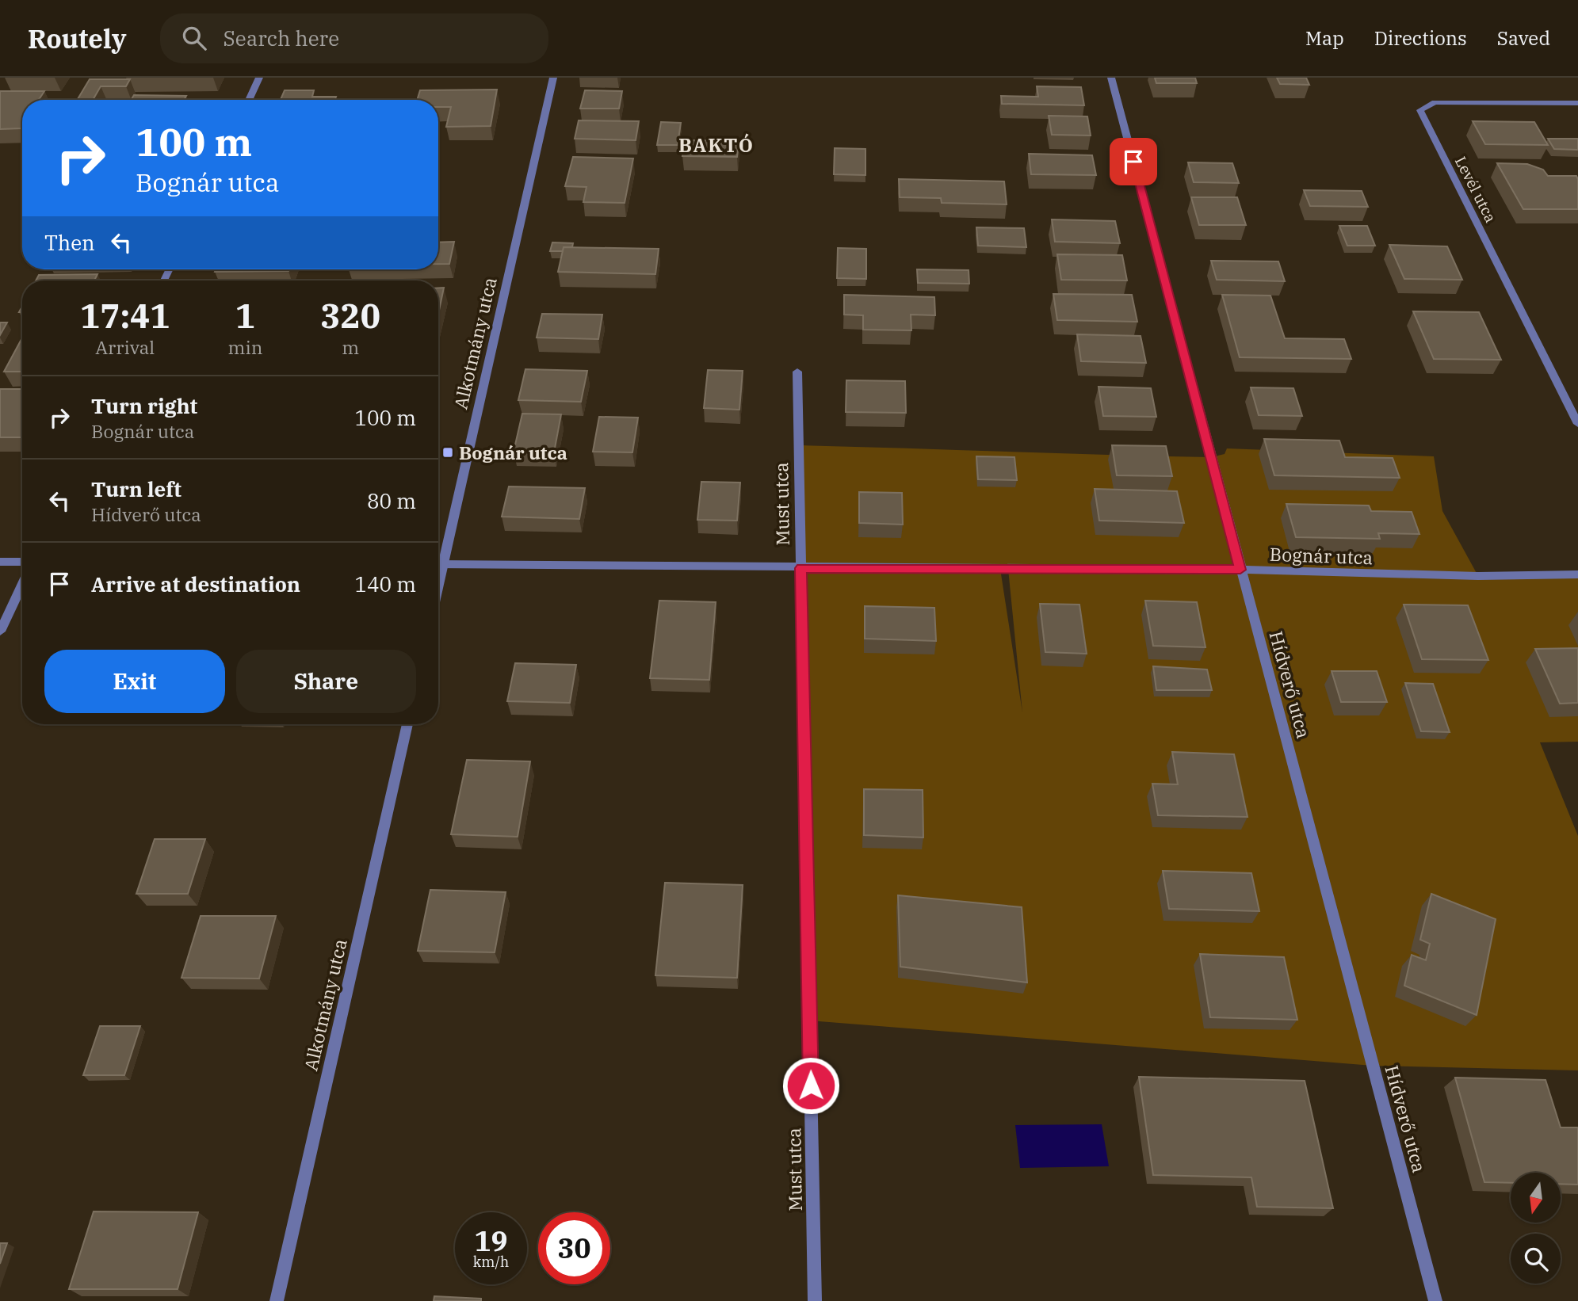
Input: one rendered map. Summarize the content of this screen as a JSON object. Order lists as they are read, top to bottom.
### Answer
{
  "streets": {
    "street": [
      "Levél utca",
      "Alkotmány utca",
      "Must utca",
      "Bognár utca",
      "Hídverő utca"
    ]
  },
  "crossings": [
    ["Alkotmány utca", "Bognár utca"],
    ["Must utca", "Bognár utca"],
    ["Bognár utca", "Hídverő utca"]
  ],
  "districts": ["BAKTÓ"],
  "places": {
    "transit": ["Bognár utca"]
  },
  "north": "bottom",
  "page": {
    "header": "Routely",
    "search": "Search here",
    "nav": ["Map", "Directions", "Saved"],
    "turn": ["100 m", "Bognár utca"],
    "then": "Then",
    "eta": [
      "17:41",
      "Arrival",
      "1",
      "min",
      "320",
      "m"
    ],
    "list": [
      {
        "name": "Turn right",
        "note": "Bognár utca",
        "value": "100 m"
      },
      {
        "name": "Turn left",
        "note": "Hídverő utca",
        "value": "80 m"
      },
      {
        "name": "Arrive at destination",
        "value": "140 m"
      }
    ],
    "buttons": ["Exit", "Share"],
    "speed": "19 km/h",
    "limit": "30"
  }
}
